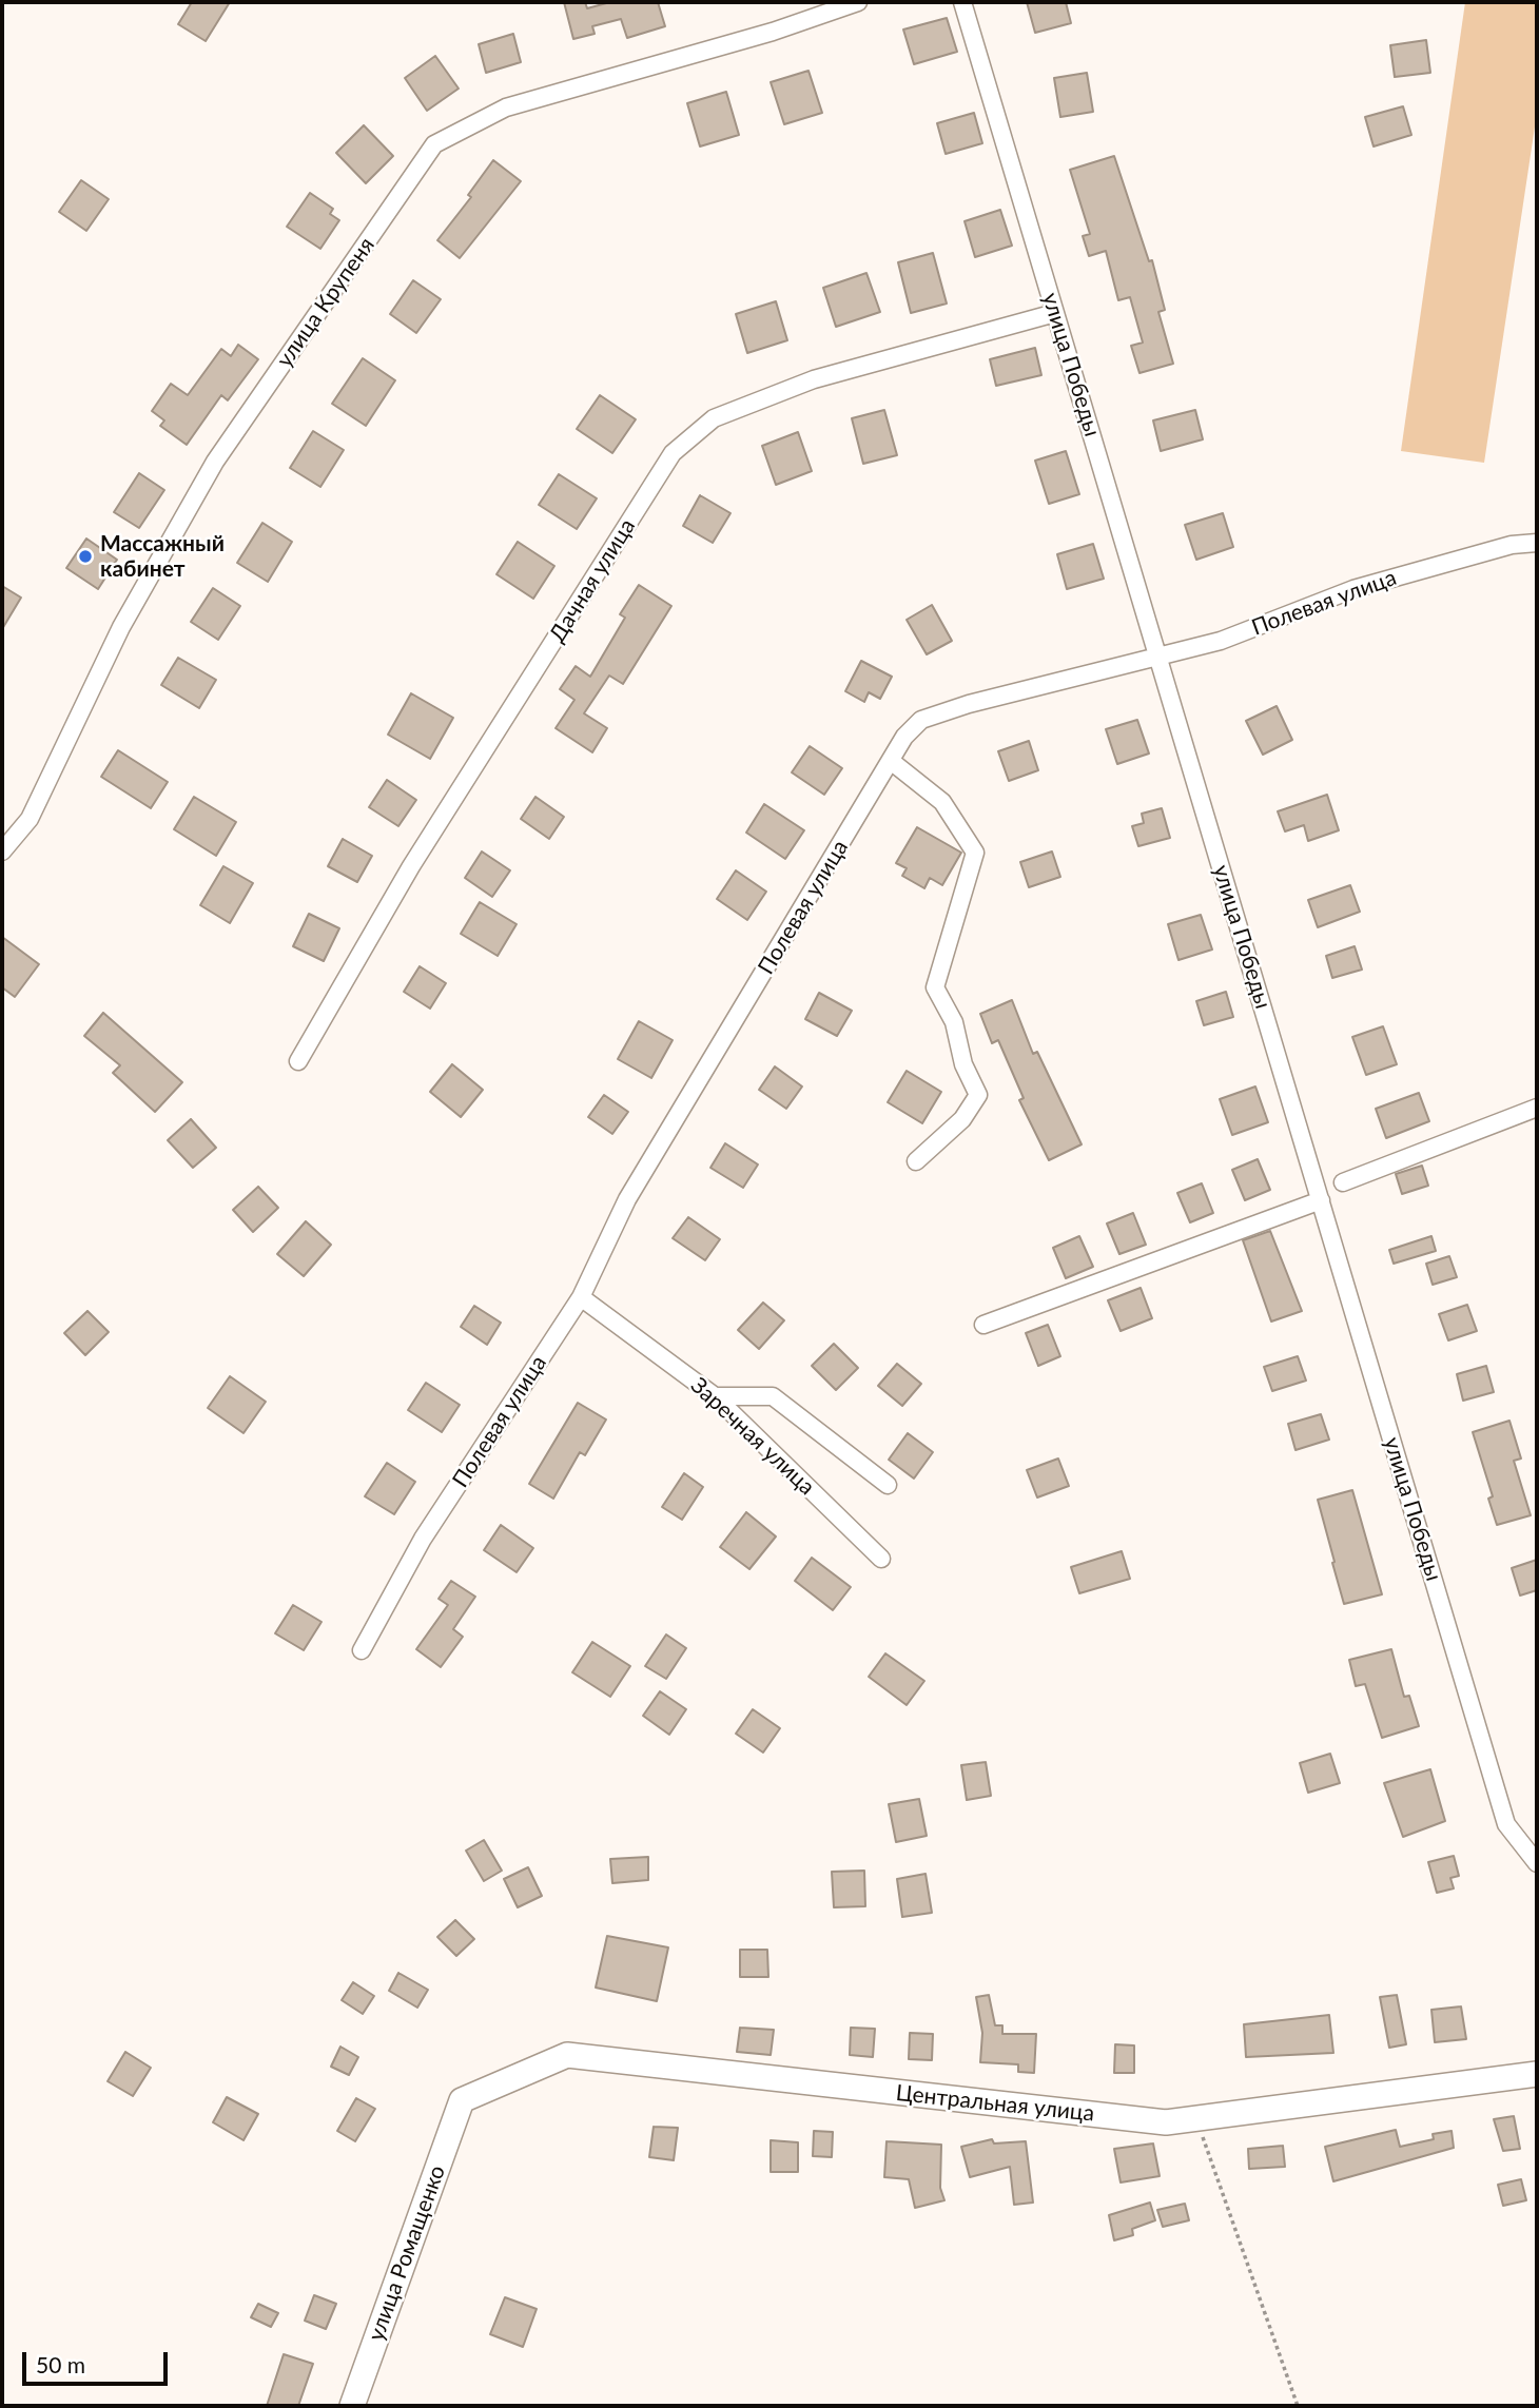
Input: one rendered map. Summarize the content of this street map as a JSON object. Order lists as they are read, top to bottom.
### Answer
{
  "streets": {
    "street": [
      "улица Крупеня",
      "улица Победы",
      "Дачная улица",
      "Полевая улица",
      "Заречная улица",
      "Центральная улица",
      "улица Ромащенко"
    ]
  },
  "crossings": [
    ["улица Победы", "Дачная улица"],
    ["улица Победы", "Полевая улица"],
    ["Полевая улица", "Заречная улица"],
    ["Центральная улица", "улица Ромащенко"]
  ],
  "places": ["Массажный кабинет"],
  "scale_bar": "50 m"
}
